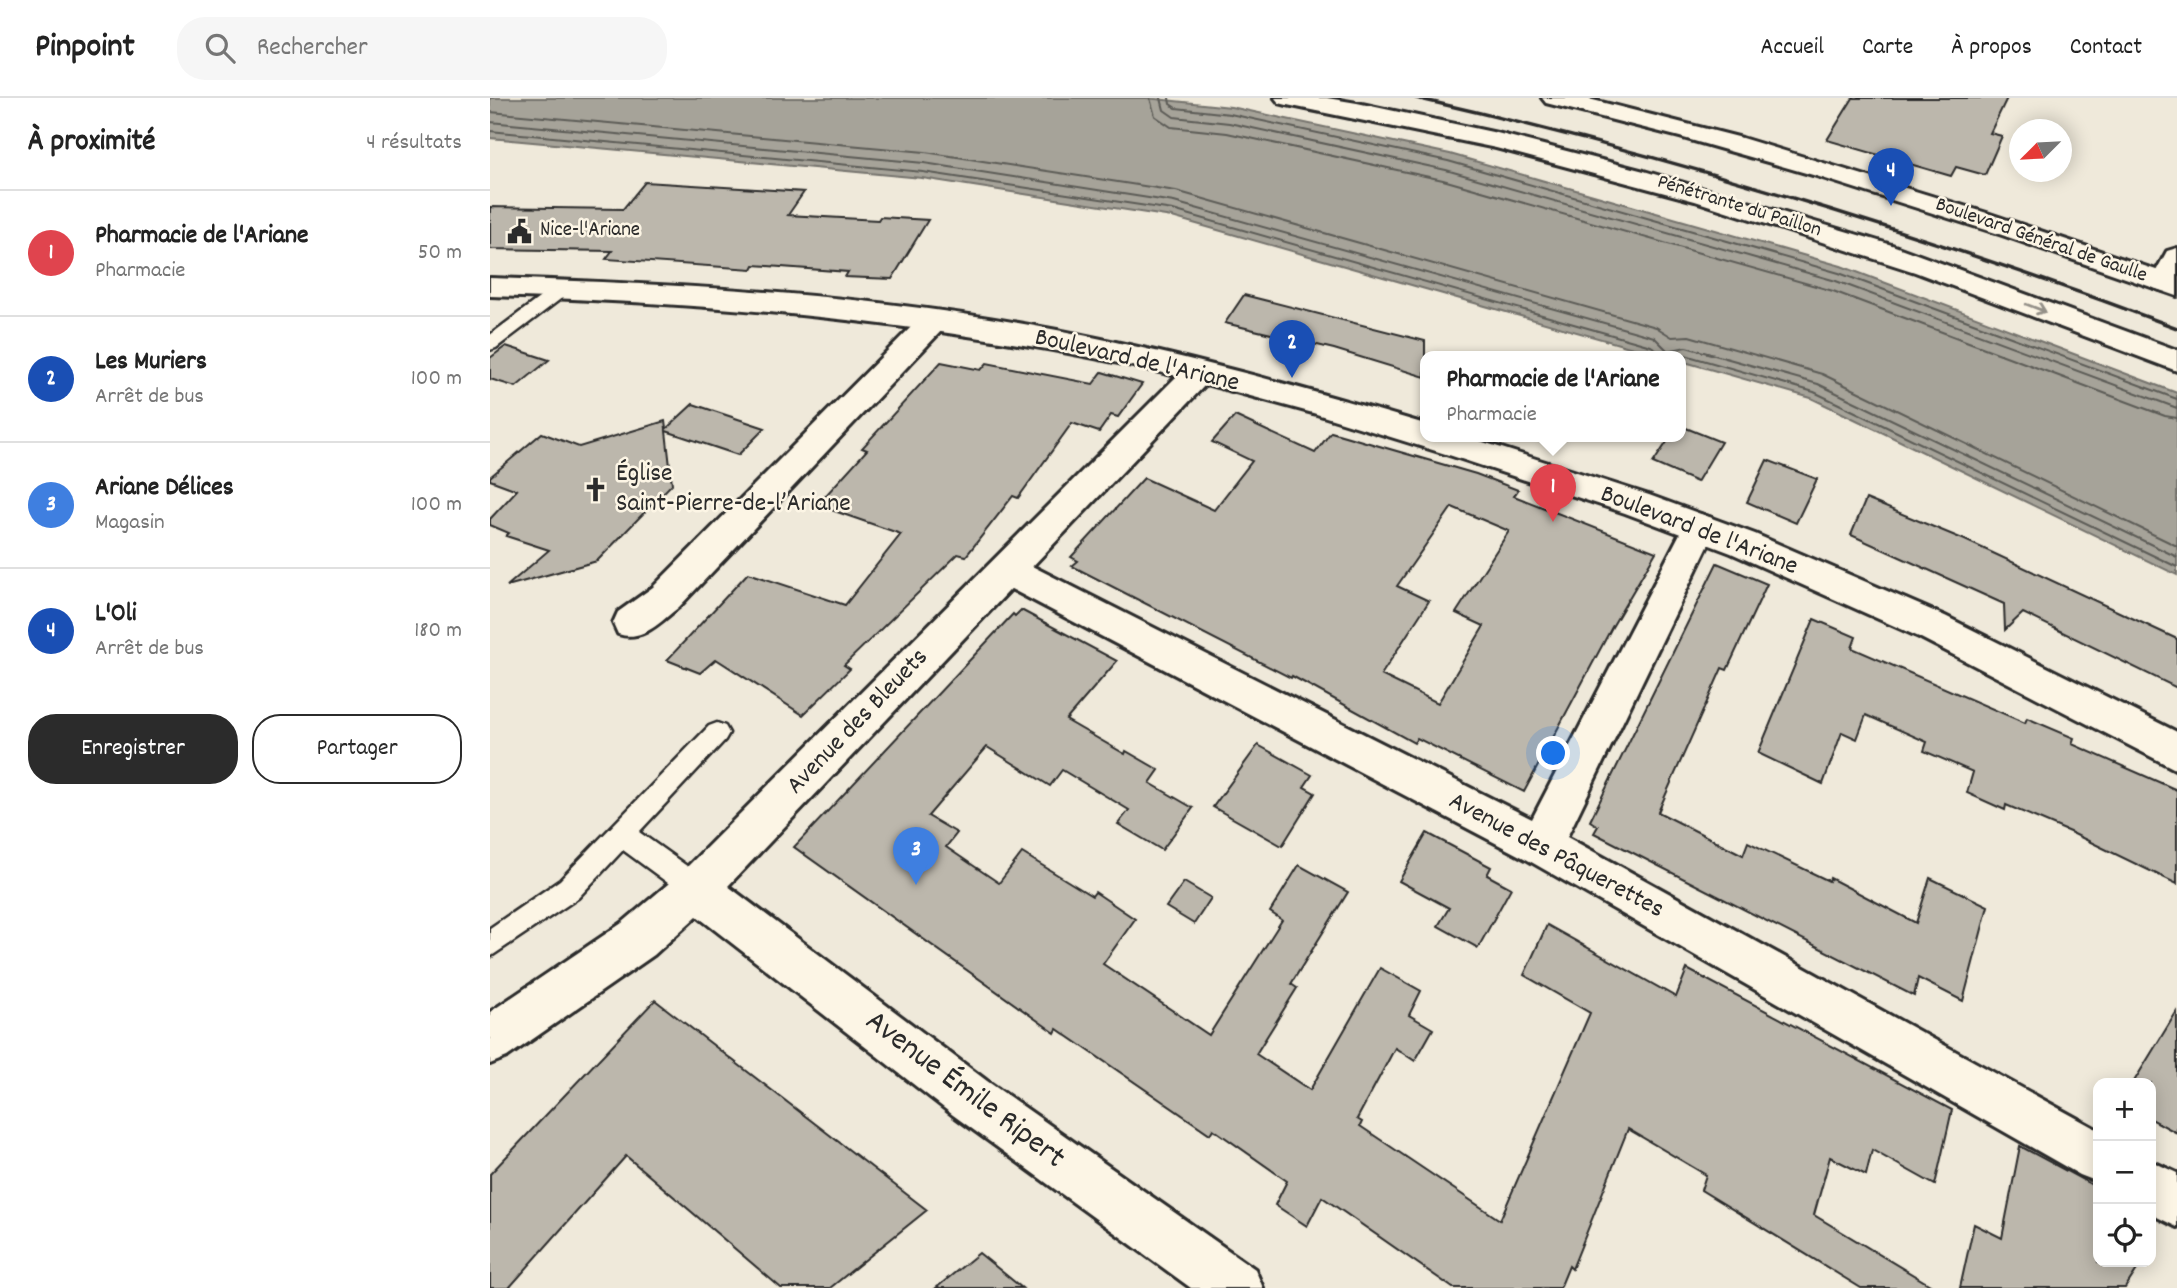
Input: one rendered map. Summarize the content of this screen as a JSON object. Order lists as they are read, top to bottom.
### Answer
{
  "streets": {
    "street": [
      "Pénétrante du Paillon",
      "Boulevard Général de Gaulle",
      "Boulevard de l'Ariane",
      "Avenue des Bleuets",
      "Avenue des Pâquerettes",
      "Avenue Émile Ripert"
    ]
  },
  "crossings": [
    ["Boulevard de l'Ariane", "Avenue des Bleuets"],
    ["Avenue des Bleuets", "Avenue des Pâquerettes"],
    ["Avenue des Bleuets", "Avenue Émile Ripert"]
  ],
  "places": {
    "public building": ["Nice-l'Ariane"],
    "church": ["Église Saint-Pierre-de-l’Ariane"]
  },
  "north": "bottom left",
  "page": {
    "header": "Pinpoint",
    "search": "Rechercher",
    "nav": [
      "Accueil",
      "Carte",
      "À propos",
      "Contact"
    ],
    "heading": ["À proximité", "4 résultats"],
    "pins": [
      "4",
      "2",
      "1",
      "3"
    ],
    "list": [
      {
        "mark": "1",
        "name": "Pharmacie de l'Ariane",
        "note": "Pharmacie",
        "value": "50 m"
      },
      {
        "mark": "2",
        "name": "Les Muriers",
        "note": "Arrêt de bus",
        "value": "100 m"
      },
      {
        "mark": "3",
        "name": "Ariane Délices",
        "note": "Magasin",
        "value": "100 m"
      },
      {
        "mark": "4",
        "name": "L'Oli",
        "note": "Arrêt de bus",
        "value": "180 m"
      }
    ],
    "popup": ["Pharmacie de l'Ariane", "Pharmacie"],
    "buttons": ["Enregistrer", "Partager"],
    "map_buttons": ["+", "−"]
  }
}
